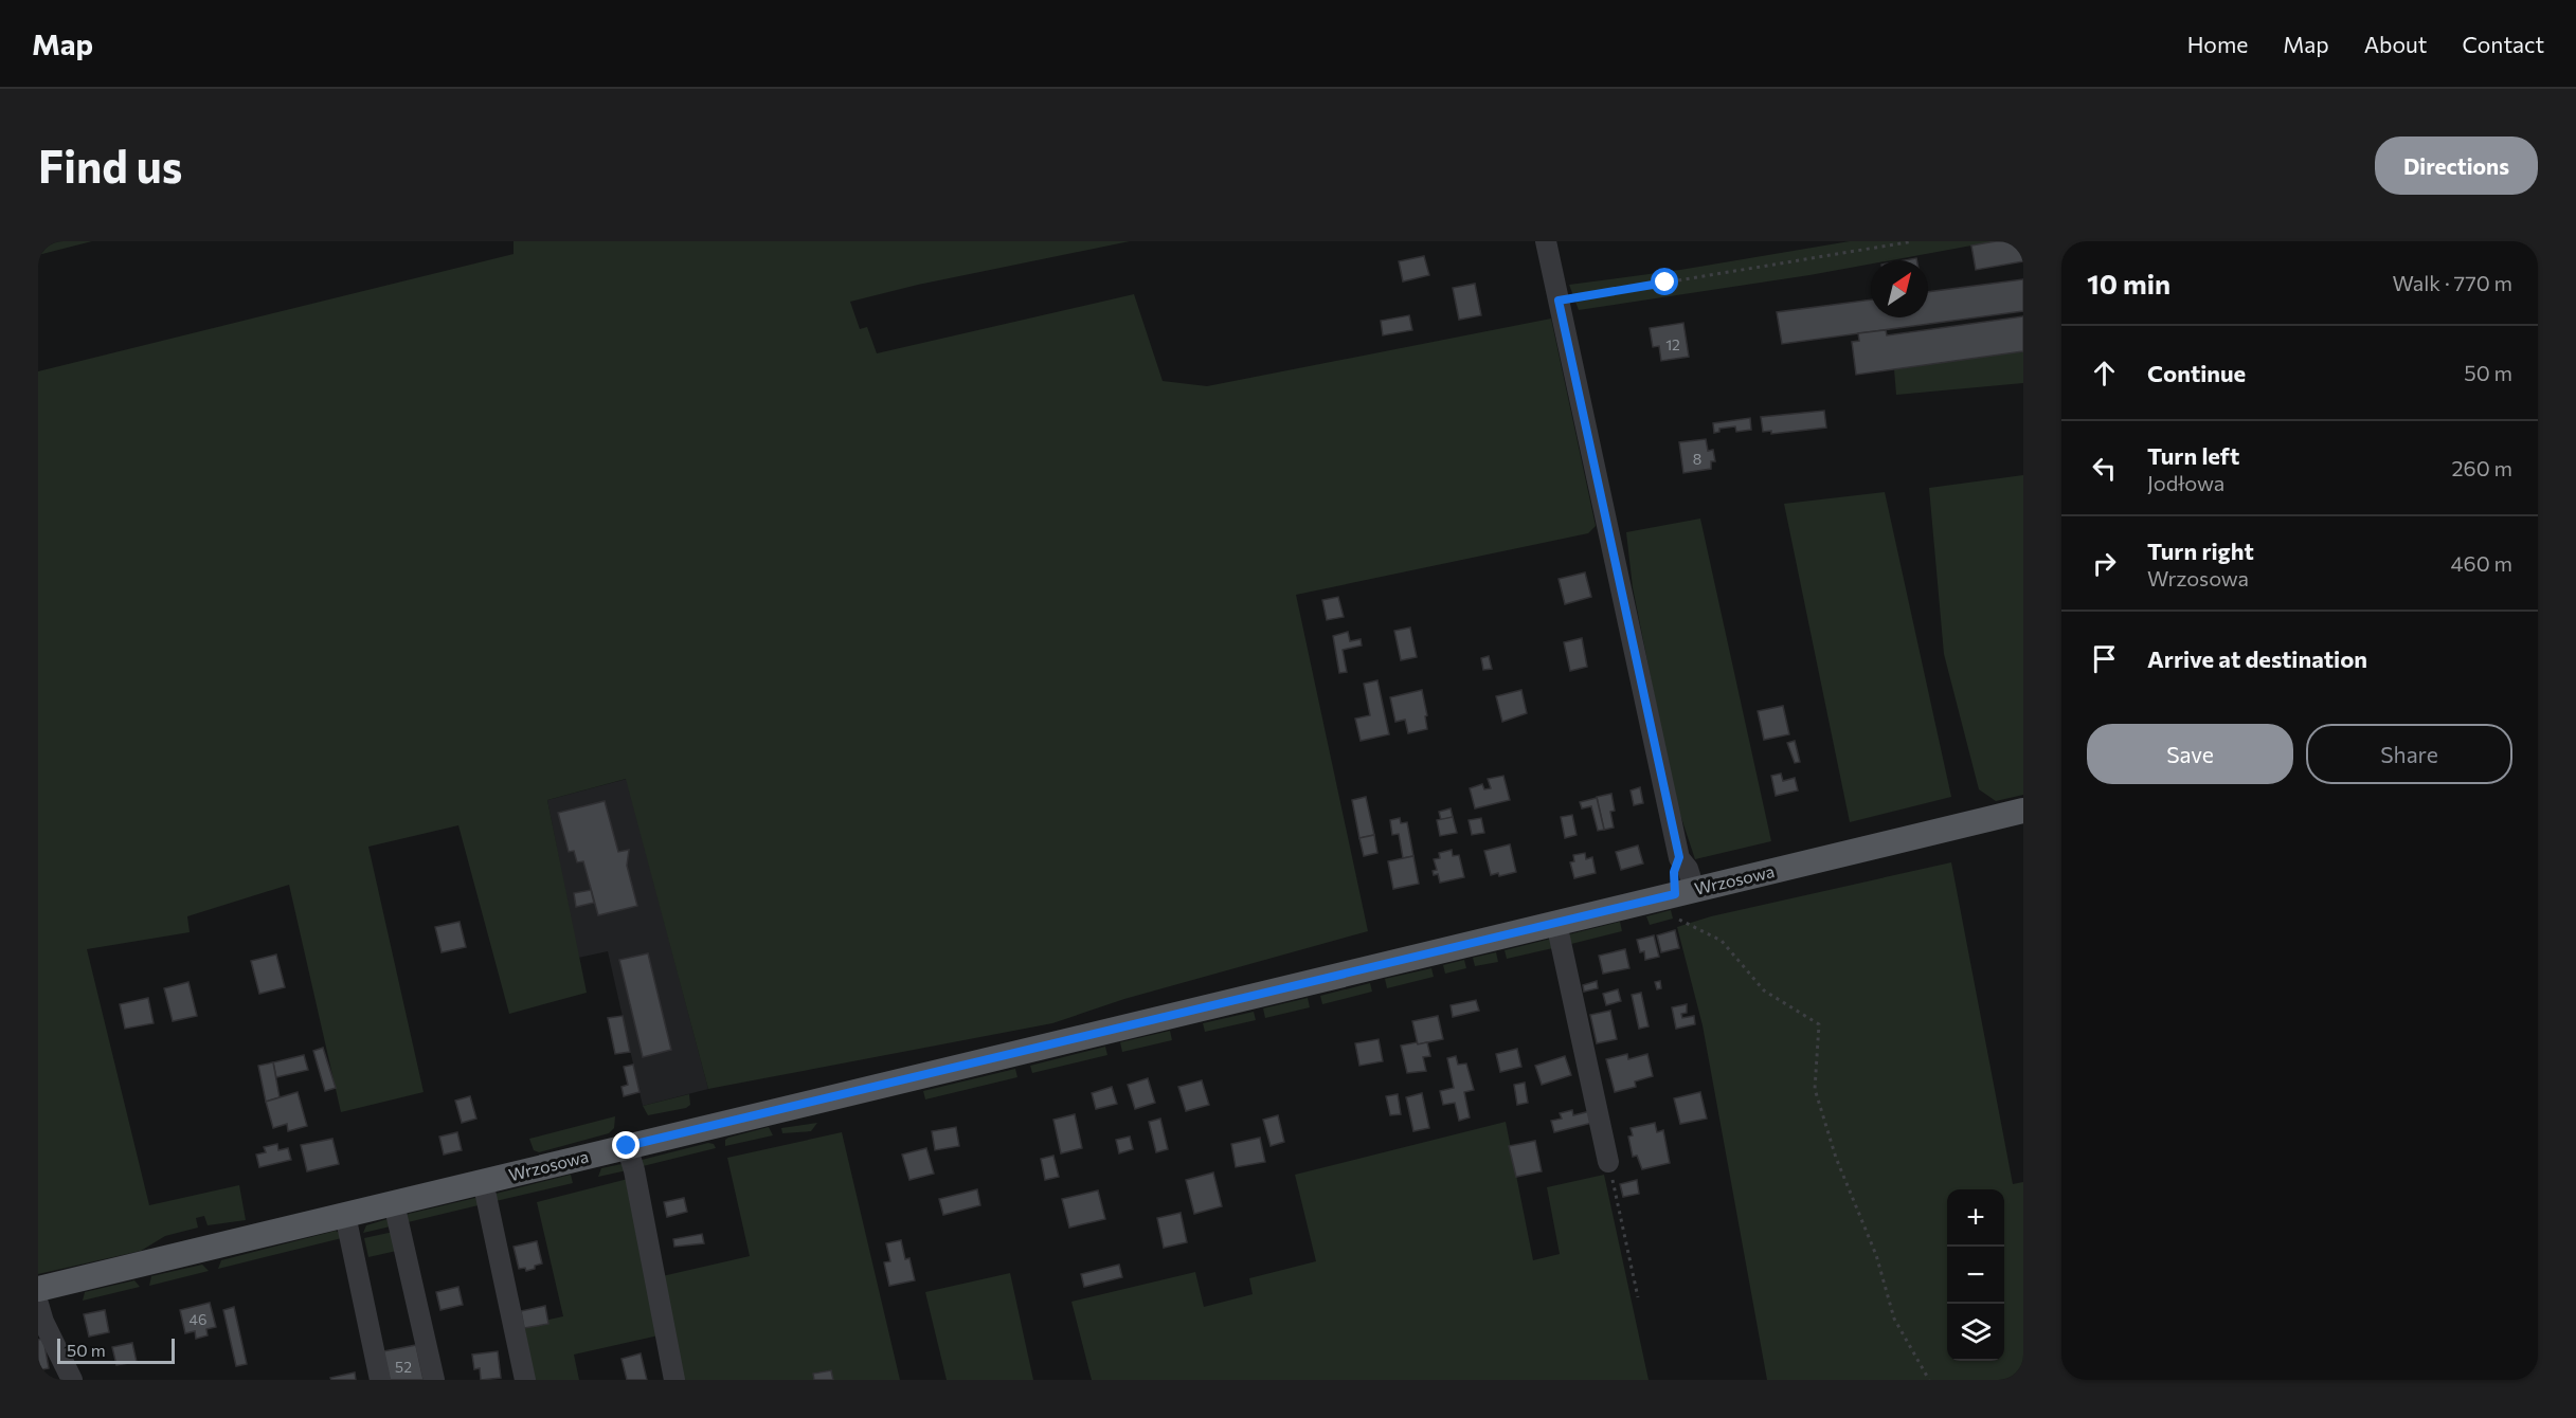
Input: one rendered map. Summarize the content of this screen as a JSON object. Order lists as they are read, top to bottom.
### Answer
{
  "streets": {
    "main road": ["Wrzosowa"]
  },
  "house_numbers": [
    "12",
    "8",
    "46",
    "52"
  ],
  "scale_bar": "50 m",
  "north": "top right",
  "page": {
    "header": "Map",
    "nav": [
      "Home",
      "Map",
      "About",
      "Contact"
    ],
    "buttons": [
      "Directions",
      ["Save", "Share"]
    ],
    "title": "Find us",
    "heading": ["10 min", "Walk · 770 m"],
    "list": [
      ["Continue", "50 m"],
      ["Turn left", "Jodłowa", "260 m"],
      ["Turn right", "Wrzosowa", "460 m"],
      "Arrive at destination"
    ],
    "map_buttons": ["+", "−"],
    "scale": "50 m"
  }
}
